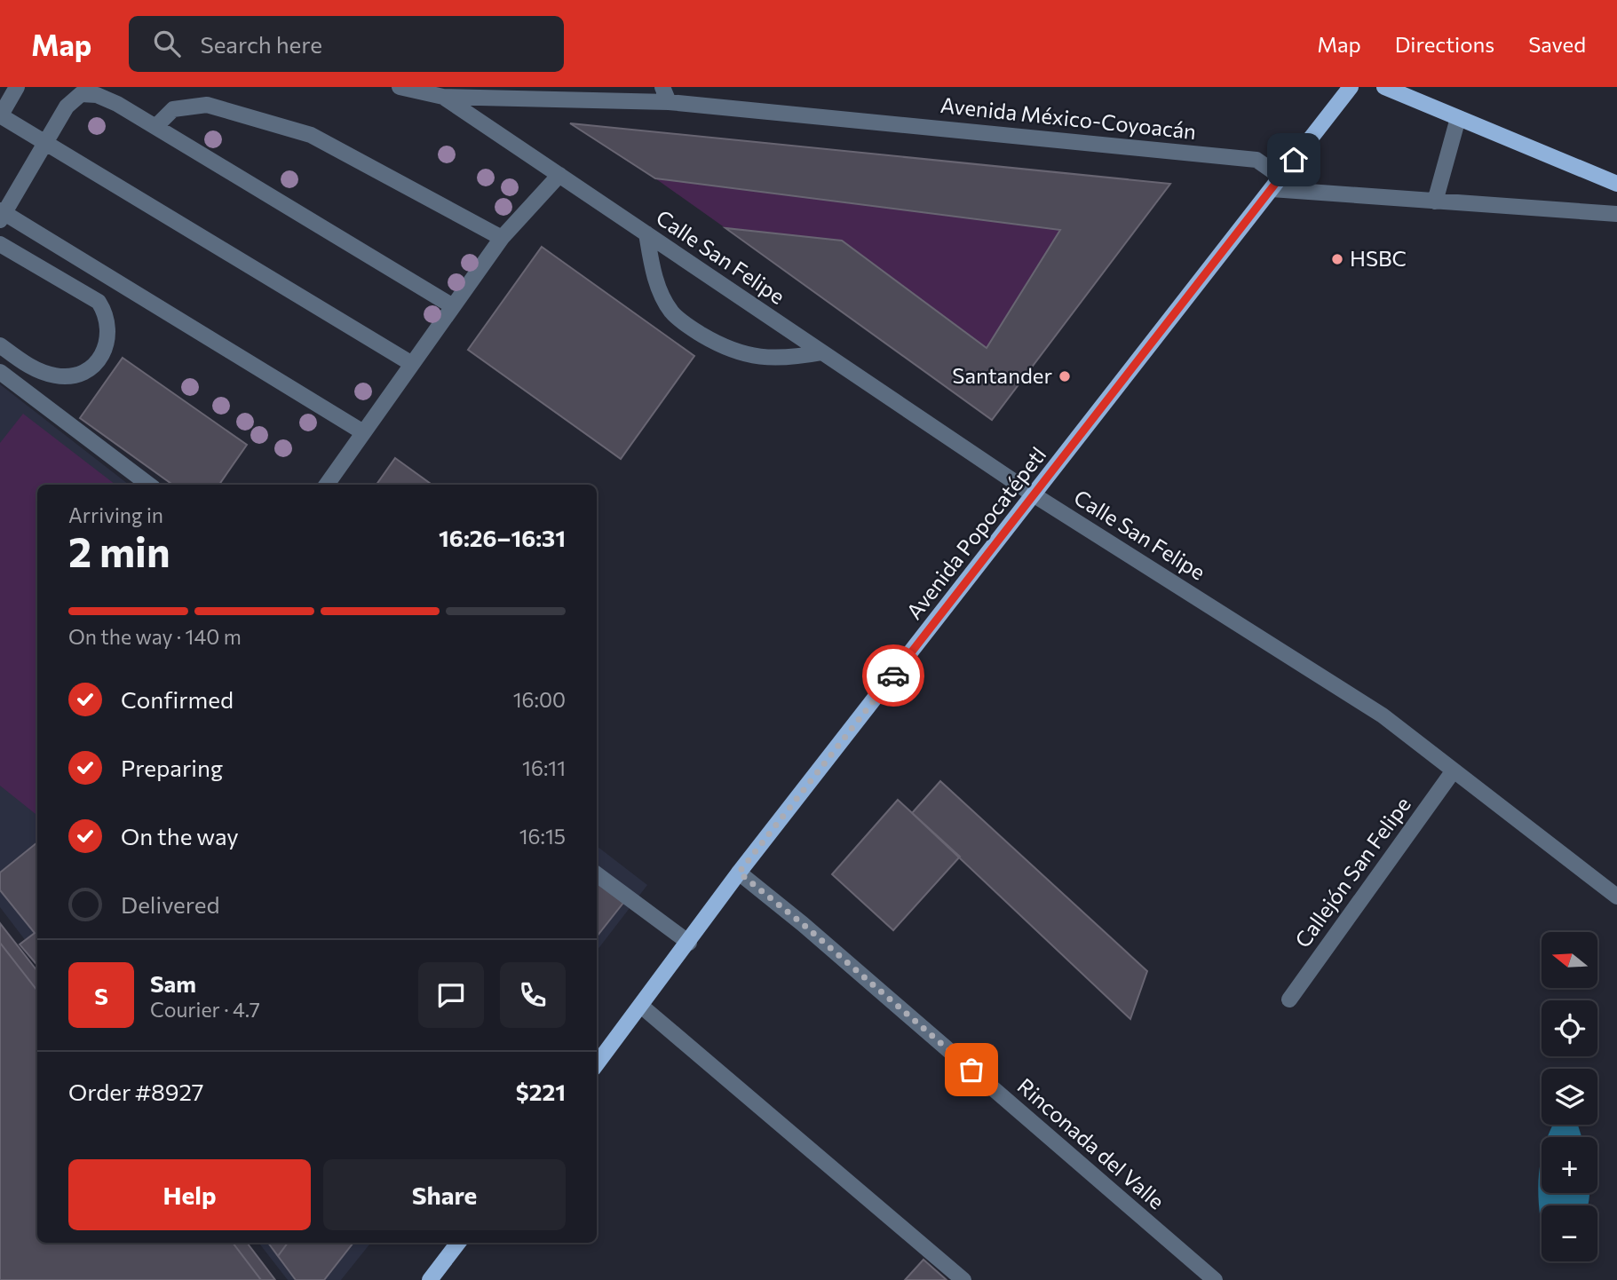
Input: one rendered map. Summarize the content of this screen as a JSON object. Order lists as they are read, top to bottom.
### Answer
{
  "streets": {
    "main road": ["Avenida Popocatépetl"],
    "street": [
      "Avenida México-Coyoacán",
      "Calle San Felipe",
      "Callejón San Felipe",
      "Rinconada del Valle"
    ]
  },
  "crossings": [
    ["Avenida México-Coyoacán", "Calle San Felipe"],
    ["Avenida México-Coyoacán", "Avenida Popocatépetl"],
    ["Calle San Felipe", "Avenida Popocatépetl"],
    ["Calle San Felipe", "Callejón San Felipe"],
    ["Avenida Popocatépetl", "Rinconada del Valle"]
  ],
  "places": ["HSBC", "Santander"],
  "north": "left",
  "page": {
    "header": "Map",
    "search": "Search here",
    "nav": ["Map", "Directions", "Saved"],
    "heading": ["2 min", "Arriving in", "16:26–16:31"],
    "panel": [
      "Sam",
      "Courier · 4.7",
      "Order #8927",
      "$221"
    ],
    "bar": "On the way · 140 m",
    "list": [
      ["Confirmed", "16:00"],
      ["Preparing", "16:11"],
      ["On the way", "16:15"],
      "Delivered"
    ],
    "map_buttons": ["+", "−"],
    "round": "S",
    "buttons": ["Help", "Share"]
  }
}
